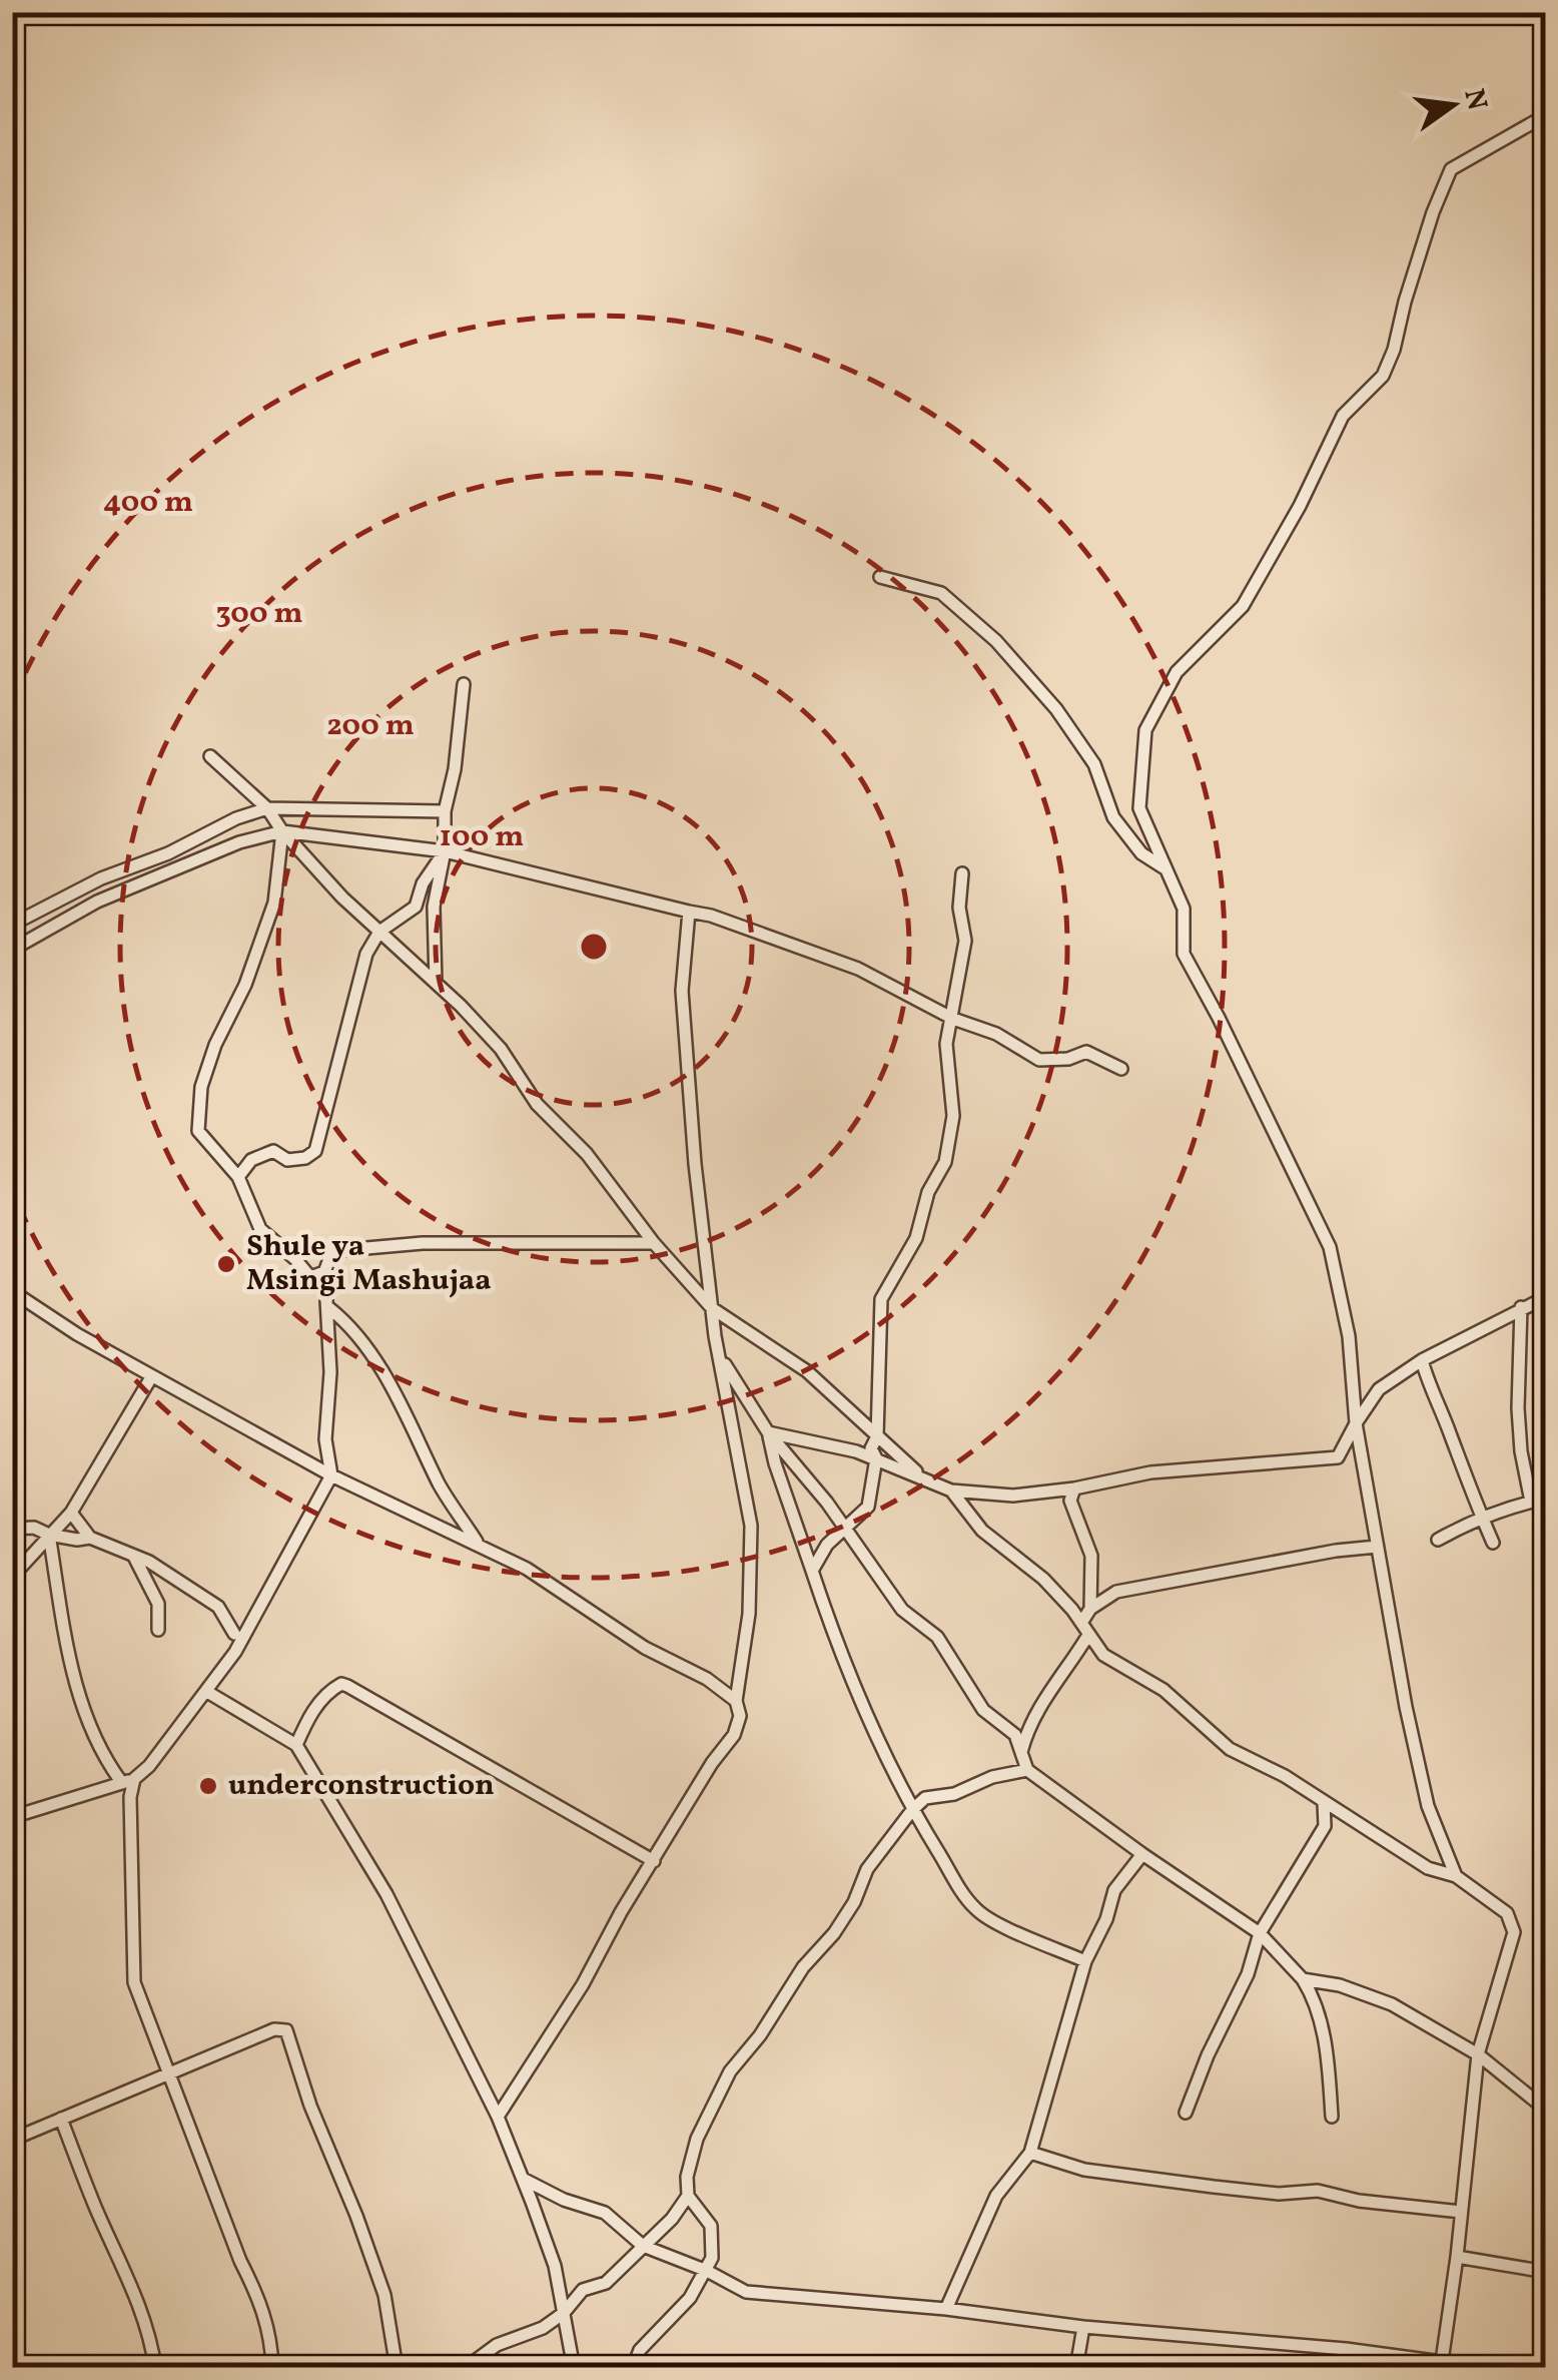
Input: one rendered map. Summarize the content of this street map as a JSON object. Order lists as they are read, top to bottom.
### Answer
{
  "places": ["Shule ya Msingi Mashujaa", "underconstruction"],
  "north": "right",
  "rings": [
    "400 m",
    "300 m",
    "200 m",
    "100 m"
  ]
}
